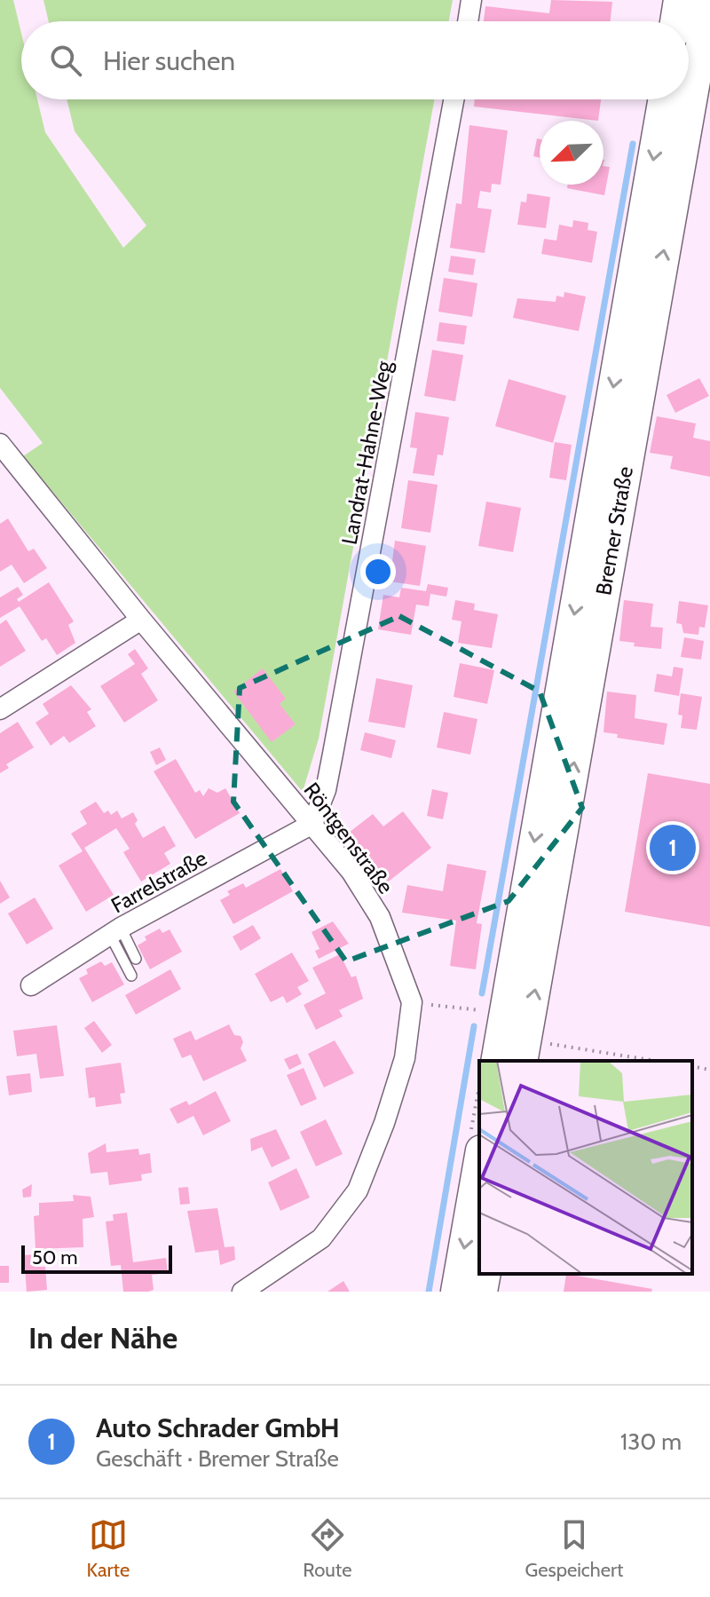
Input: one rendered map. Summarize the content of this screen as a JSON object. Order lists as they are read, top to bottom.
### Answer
{
  "streets": {
    "main road": ["Bremer Straße"],
    "street": ["Landrat-Hahne-Weg", "Röntgenstraße", "Farrelstraße"]
  },
  "crossings": [
    ["Landrat-Hahne-Weg", "Röntgenstraße"],
    ["Landrat-Hahne-Weg", "Farrelstraße"],
    ["Röntgenstraße", "Farrelstraße"]
  ],
  "scale_bar": "50 m",
  "north": "bottom left",
  "page": {
    "search": "Hier suchen",
    "pins": "1",
    "scale": "50 m",
    "heading": "In der Nähe",
    "list": [
      {
        "mark": "1",
        "name": "Auto Schrader GmbH",
        "note": "Geschäft · Bremer Straße",
        "value": "130 m"
      }
    ],
    "nav": ["Karte", "Route", "Gespeichert"]
  }
}
